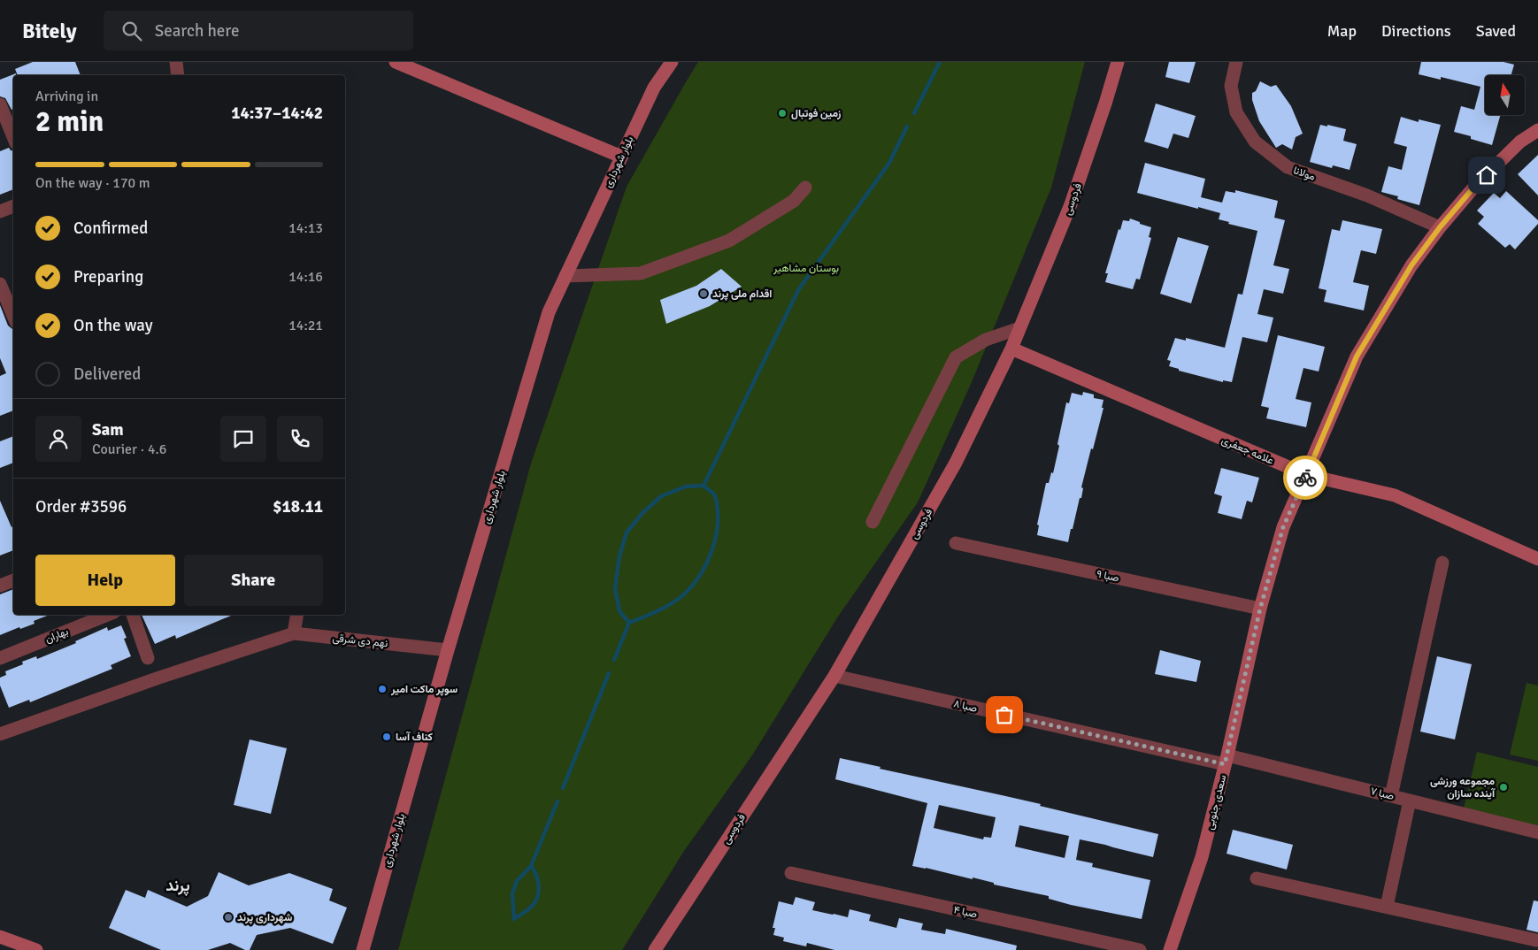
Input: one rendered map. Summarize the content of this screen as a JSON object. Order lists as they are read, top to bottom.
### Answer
{
  "streets": {
    "street": [
      "بلوار شهرداری",
      "مولانا",
      "فردوسی",
      "علامه جعفری",
      "صبا ۹",
      "بهاران",
      "نهم دی شرقی",
      "صبا ۸",
      "صبا ۷",
      "سعدی جنوبی",
      "صبا ۴"
    ]
  },
  "crossings": [
    ["بلوار شهرداری", "نهم دی شرقی"],
    ["مولانا", "سعدی جنوبی"],
    ["فردوسی", "علامه جعفری"],
    ["فردوسی", "صبا ۸"],
    ["علامه جعفری", "سعدی جنوبی"],
    ["صبا ۹", "سعدی جنوبی"],
    ["صبا ۸", "صبا ۷"],
    ["صبا ۸", "سعدی جنوبی"],
    ["صبا ۷", "سعدی جنوبی"]
  ],
  "districts": ["پرند"],
  "parks": ["بوستان مشاهیر"],
  "places": [
    "زمین فوتبال",
    "اقدام ملی پرند",
    "سوپر ماکت امیر",
    "کناف آسا",
    "مجموعه ورزشی آینده سازان",
    "شهرداری پرند"
  ],
  "north": "top",
  "page": {
    "header": "Bitely",
    "search": "Search here",
    "nav": ["Map", "Directions", "Saved"],
    "heading": ["2 min", "Arriving in", "14:37–14:42"],
    "panel": [
      "Sam",
      "Courier · 4.6",
      "Order #3596",
      "$18.11"
    ],
    "bar": "On the way · 170 m",
    "list": [
      ["Confirmed", "14:13"],
      ["Preparing", "14:16"],
      ["On the way", "14:21"],
      "Delivered"
    ],
    "buttons": ["Help", "Share"]
  }
}
